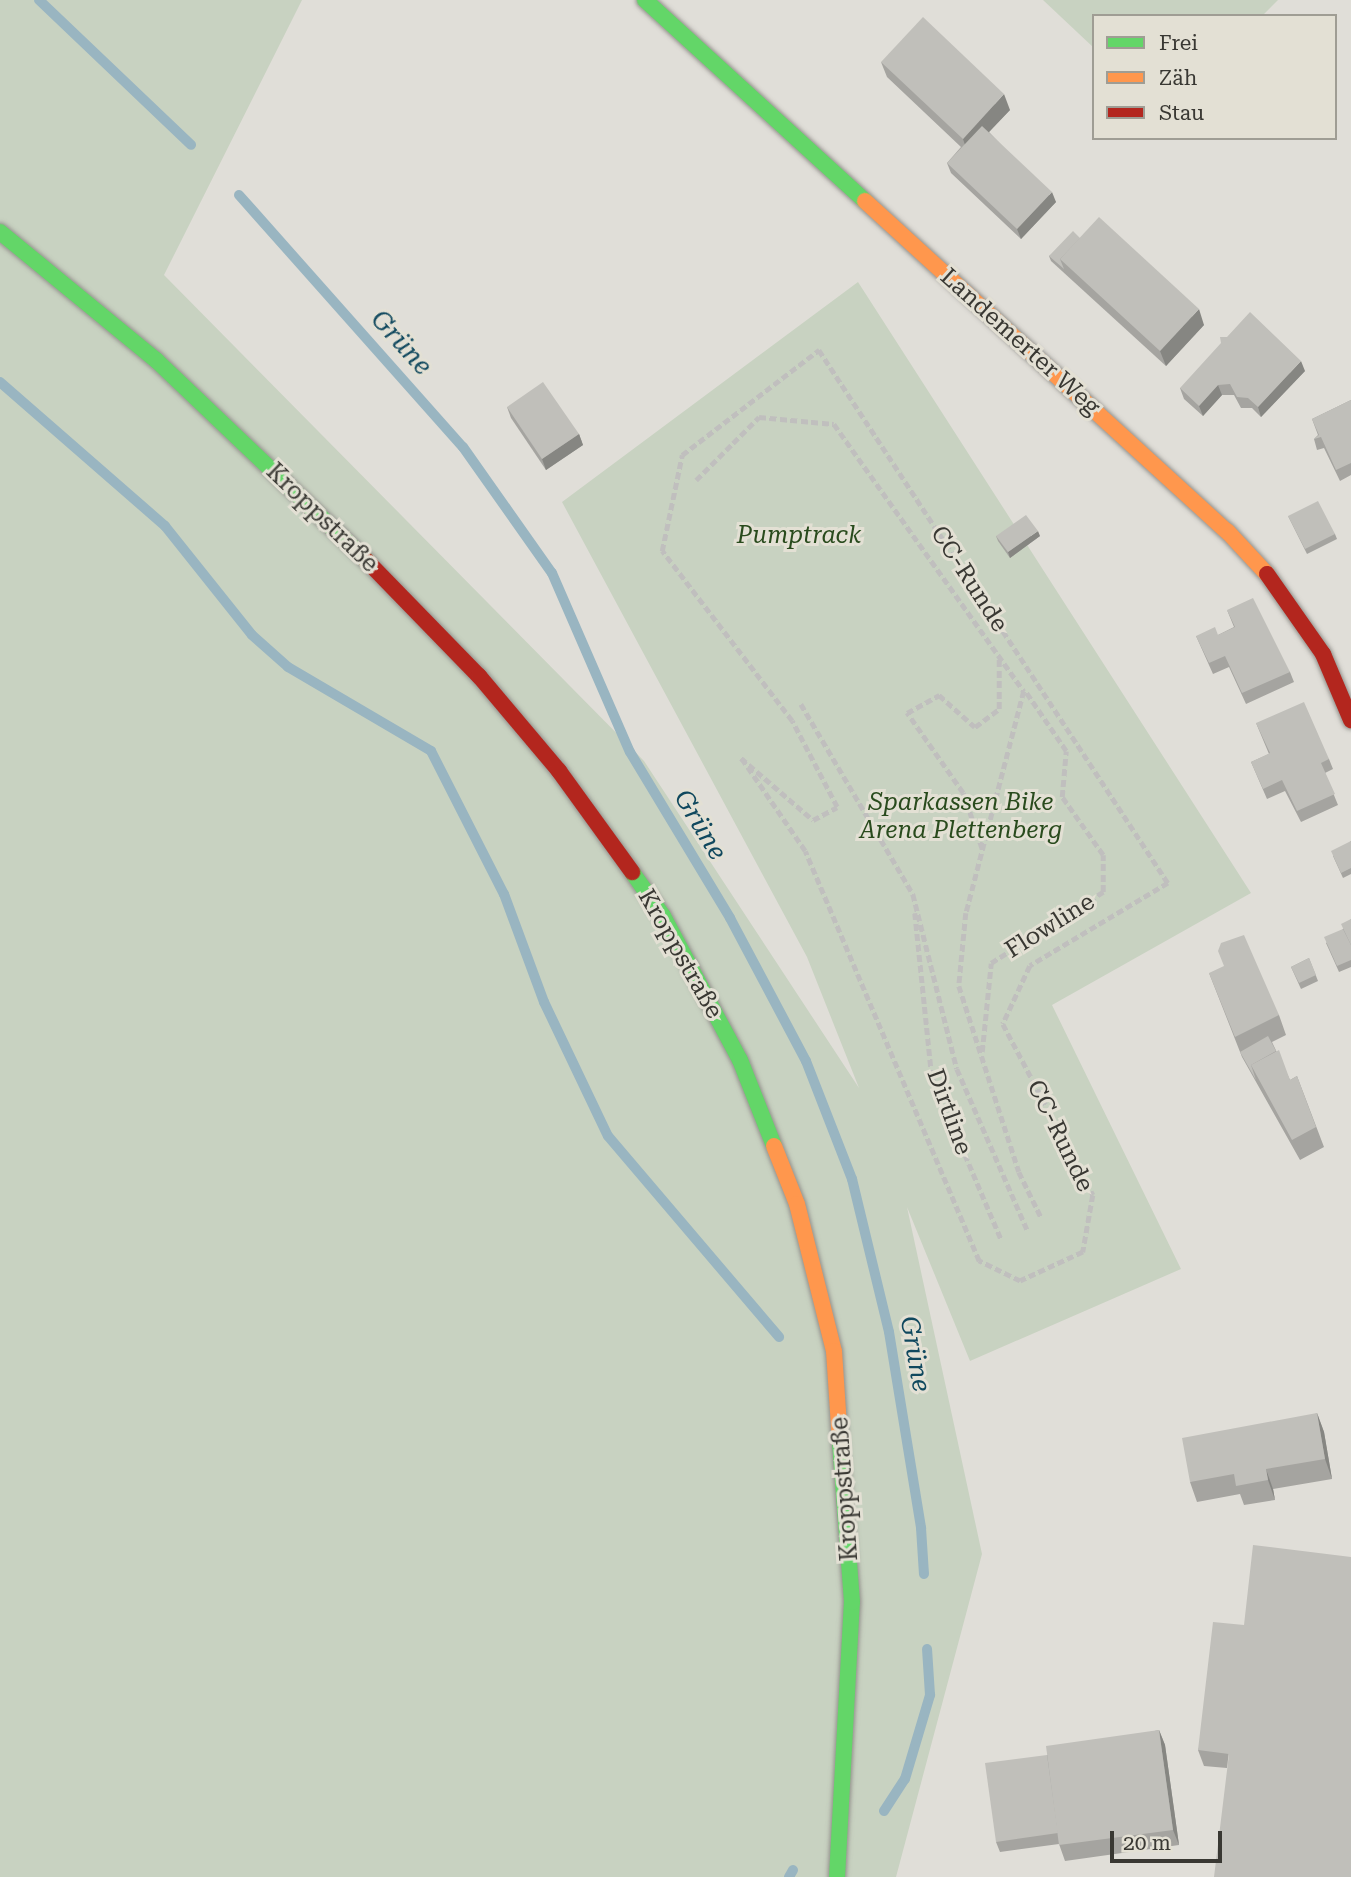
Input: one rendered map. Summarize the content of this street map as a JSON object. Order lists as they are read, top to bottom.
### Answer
{
  "streets": {
    "street": ["Landemerter Weg", "Kroppstraße"],
    "path": ["CC-Runde", "Flowline", "Dirtline"]
  },
  "water": ["Grüne"],
  "parks": ["Pumptrack", "Sparkassen Bike Arena Plettenberg"],
  "legend": ["Frei", "Zäh", "Stau"],
  "scale_bar": "20 m"
}
